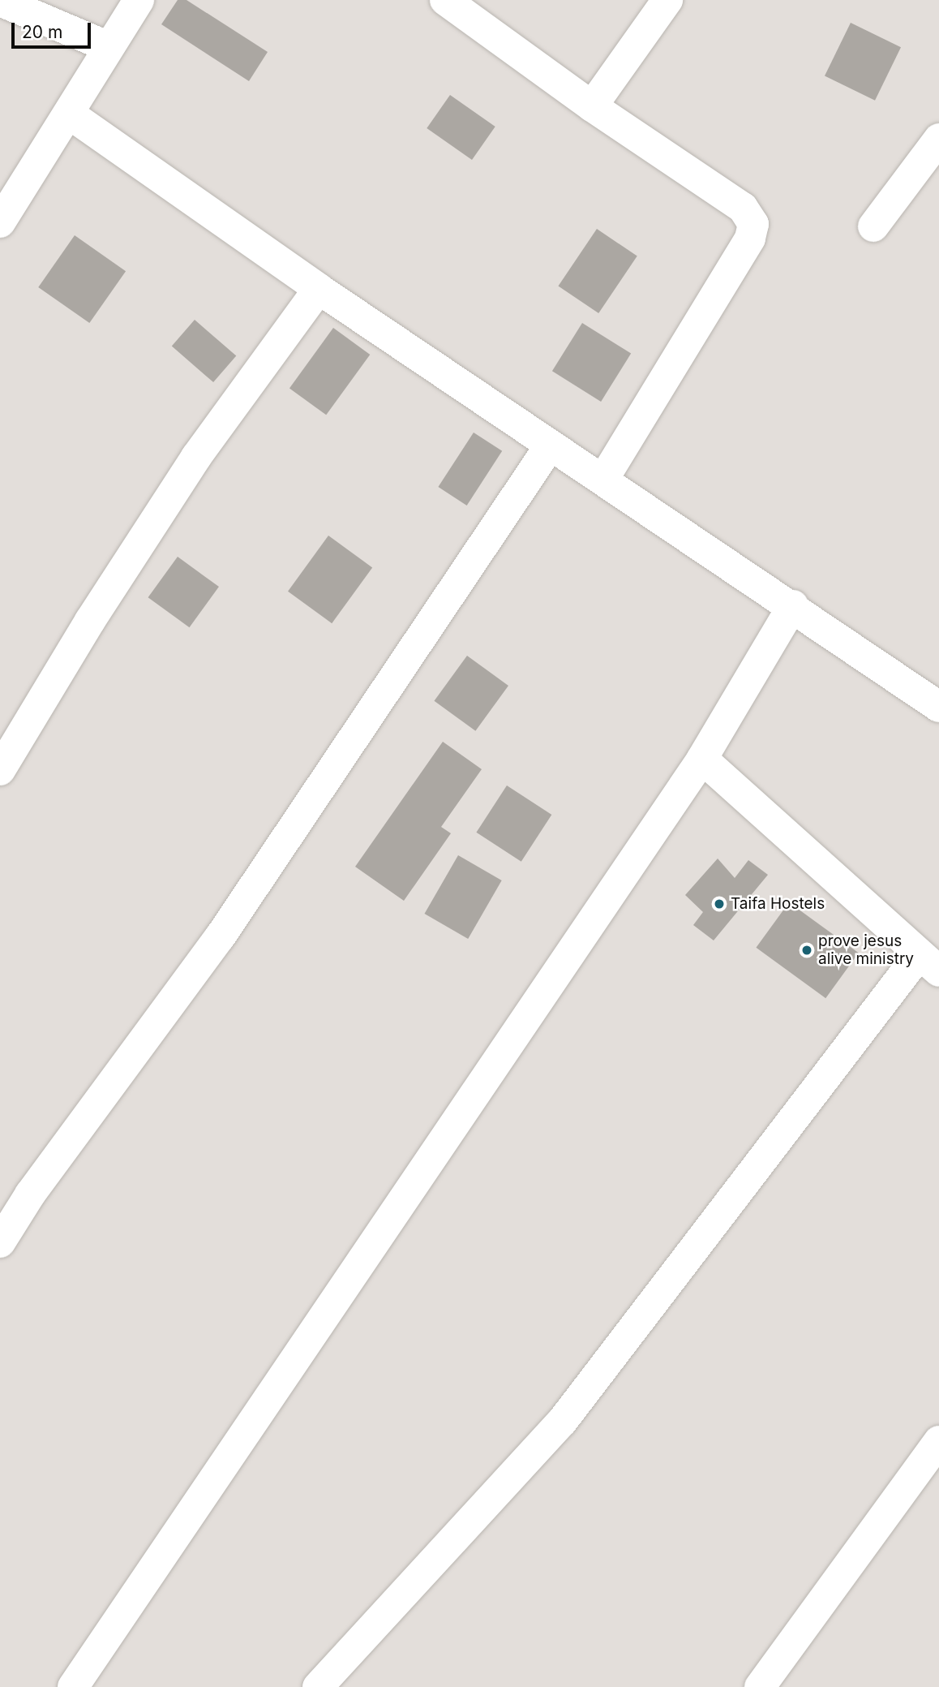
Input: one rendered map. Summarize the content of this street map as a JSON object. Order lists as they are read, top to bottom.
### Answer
{
  "places": ["Taifa Hostels", "prove jesus alive ministry"],
  "scale_bar": "20 m"
}
